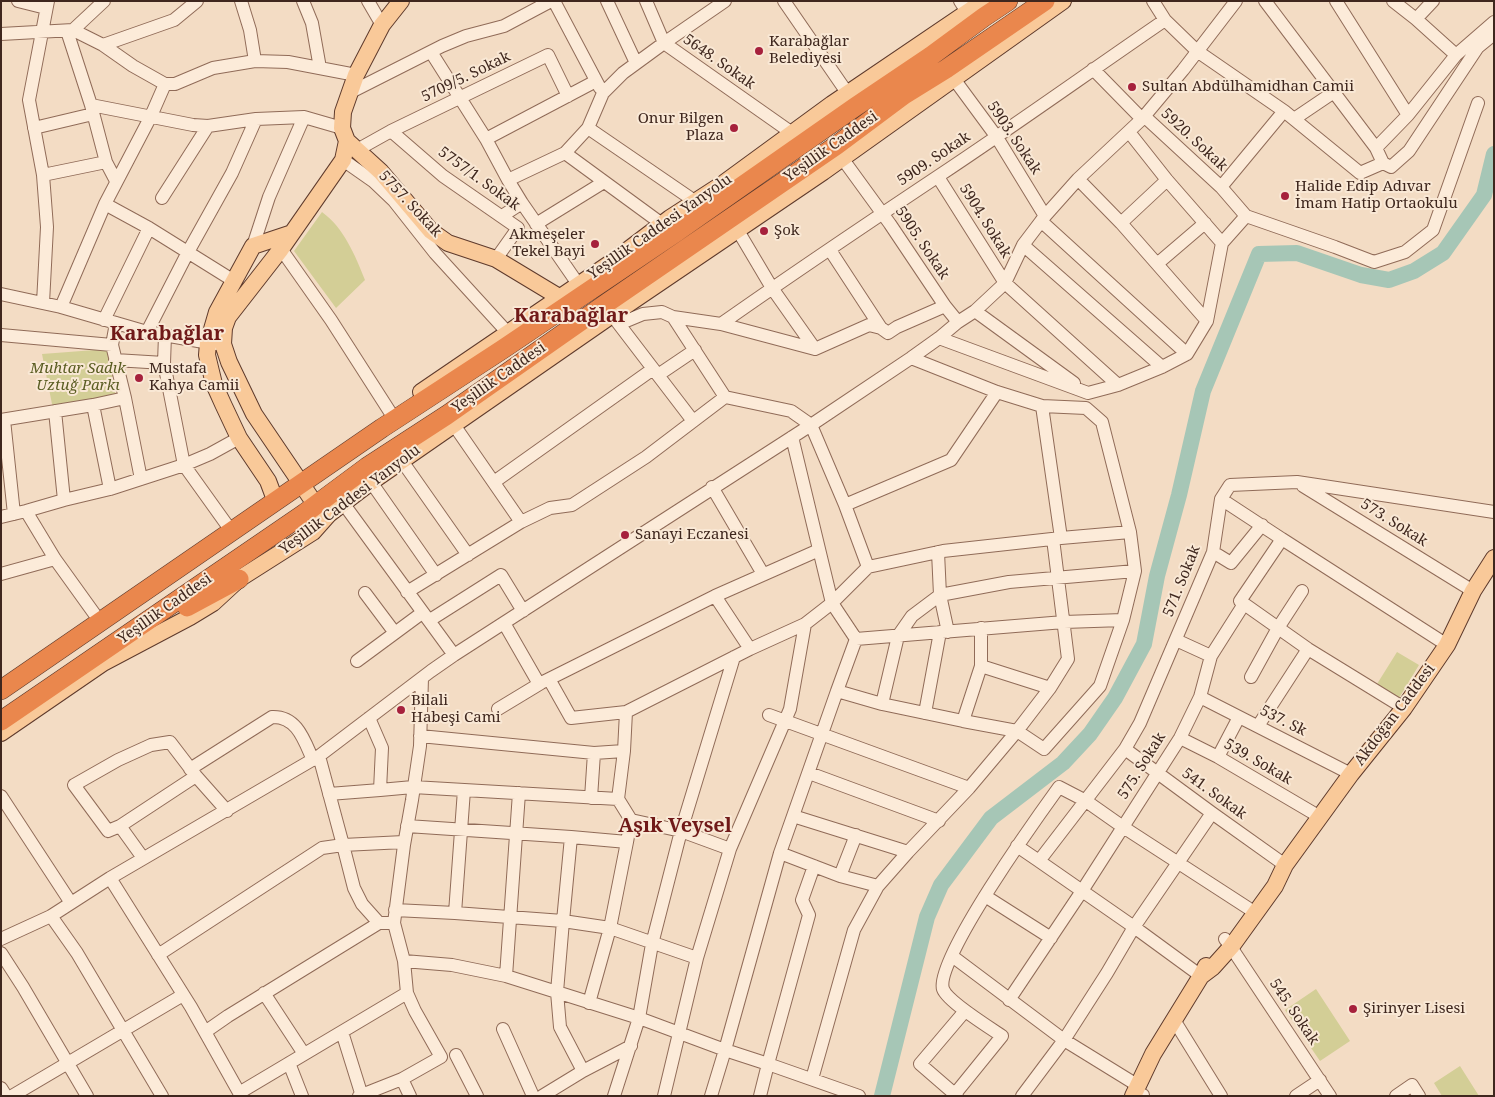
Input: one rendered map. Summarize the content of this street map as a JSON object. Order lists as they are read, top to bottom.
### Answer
{
  "streets": {
    "highway": ["Yeşillik Caddesi"],
    "main road": ["5757. Sokak", "Yeşillik Caddesi Yanyolu", "Akdoğan Caddesi"],
    "street": [
      "5648. Sokak",
      "5709/5. Sokak",
      "5903. Sokak",
      "5920. Sokak",
      "5909. Sokak",
      "5757/1. Sokak",
      "5904. Sokak",
      "5905. Sokak",
      "573. Sokak",
      "571. Sokak",
      "537. Sk",
      "539. Sokak",
      "575. Sokak",
      "541. Sokak",
      "545. Sokak"
    ]
  },
  "crossings": [
    ["5648. Sokak", "Yeşillik Caddesi"],
    ["5648. Sokak", "Yeşillik Caddesi Yanyolu"],
    ["5709/5. Sokak", "5757/1. Sokak"],
    ["5709/5. Sokak", "5757. Sokak"],
    ["5903. Sokak", "5909. Sokak"],
    ["5903. Sokak", "Yeşillik Caddesi Yanyolu"],
    ["5920. Sokak", "5909. Sokak"],
    ["Yeşillik Caddesi", "Yeşillik Caddesi Yanyolu"],
    ["5909. Sokak", "5904. Sokak"],
    ["5909. Sokak", "5905. Sokak"],
    ["5757/1. Sokak", "5757. Sokak"],
    ["5757. Sokak", "Yeşillik Caddesi Yanyolu"],
    ["Yeşillik Caddesi Yanyolu", "5905. Sokak"],
    ["573. Sokak", "Akdoğan Caddesi"],
    ["571. Sokak", "541. Sokak"],
    ["Akdoğan Caddesi", "537. Sk"],
    ["Akdoğan Caddesi", "539. Sokak"],
    ["Akdoğan Caddesi", "541. Sokak"],
    ["Akdoğan Caddesi", "545. Sokak"],
    ["537. Sk", "575. Sokak"],
    ["539. Sokak", "575. Sokak"],
    ["575. Sokak", "541. Sokak"]
  ],
  "districts": ["Karabağlar", "Karabağlar", "Aşık Veysel"],
  "parks": ["Muhtar Sadık Uztuğ Parkı"],
  "places": [
    "Karabağlar Belediyesi",
    "Sultan Abdülhamidhan Camii",
    "Onur Bilgen Plaza",
    "Halide Edip Adıvar İmam Hatip Ortaokulu",
    "Şok",
    "Akmeşeler Tekel Bayi",
    "Mustafa Kahya Camii",
    "Sanayi Eczanesi",
    "Bilali Habeşi Cami",
    "Şirinyer Lisesi"
  ]
}
